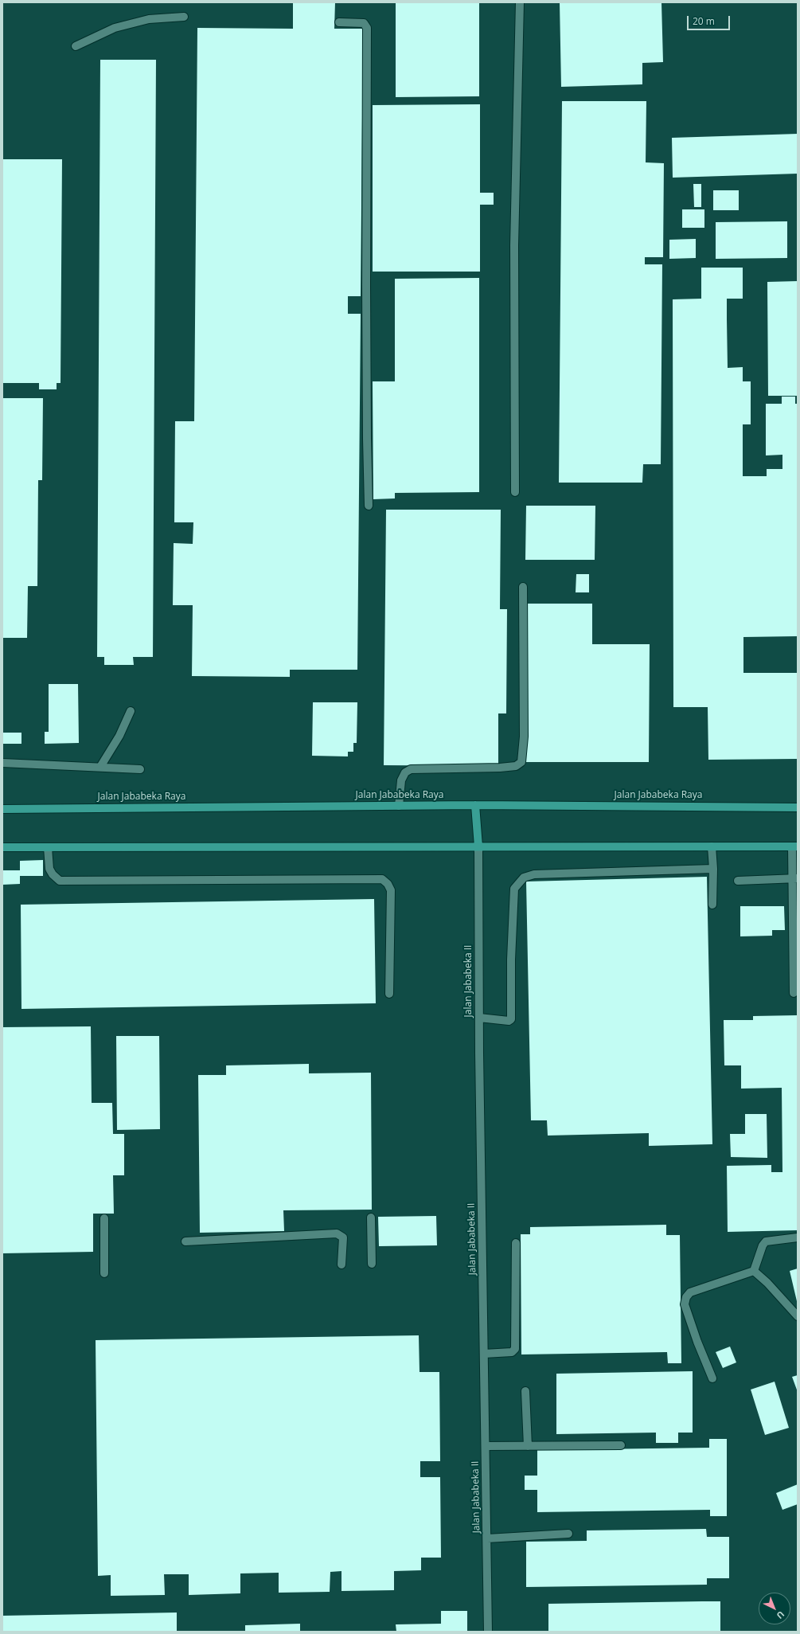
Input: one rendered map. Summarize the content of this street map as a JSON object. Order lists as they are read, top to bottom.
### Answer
{
  "streets": {
    "main road": ["Jalan Jababeka Raya"],
    "street": ["Jalan Jababeka II"]
  },
  "scale_bar": "20 m",
  "north": "bottom right"
}
